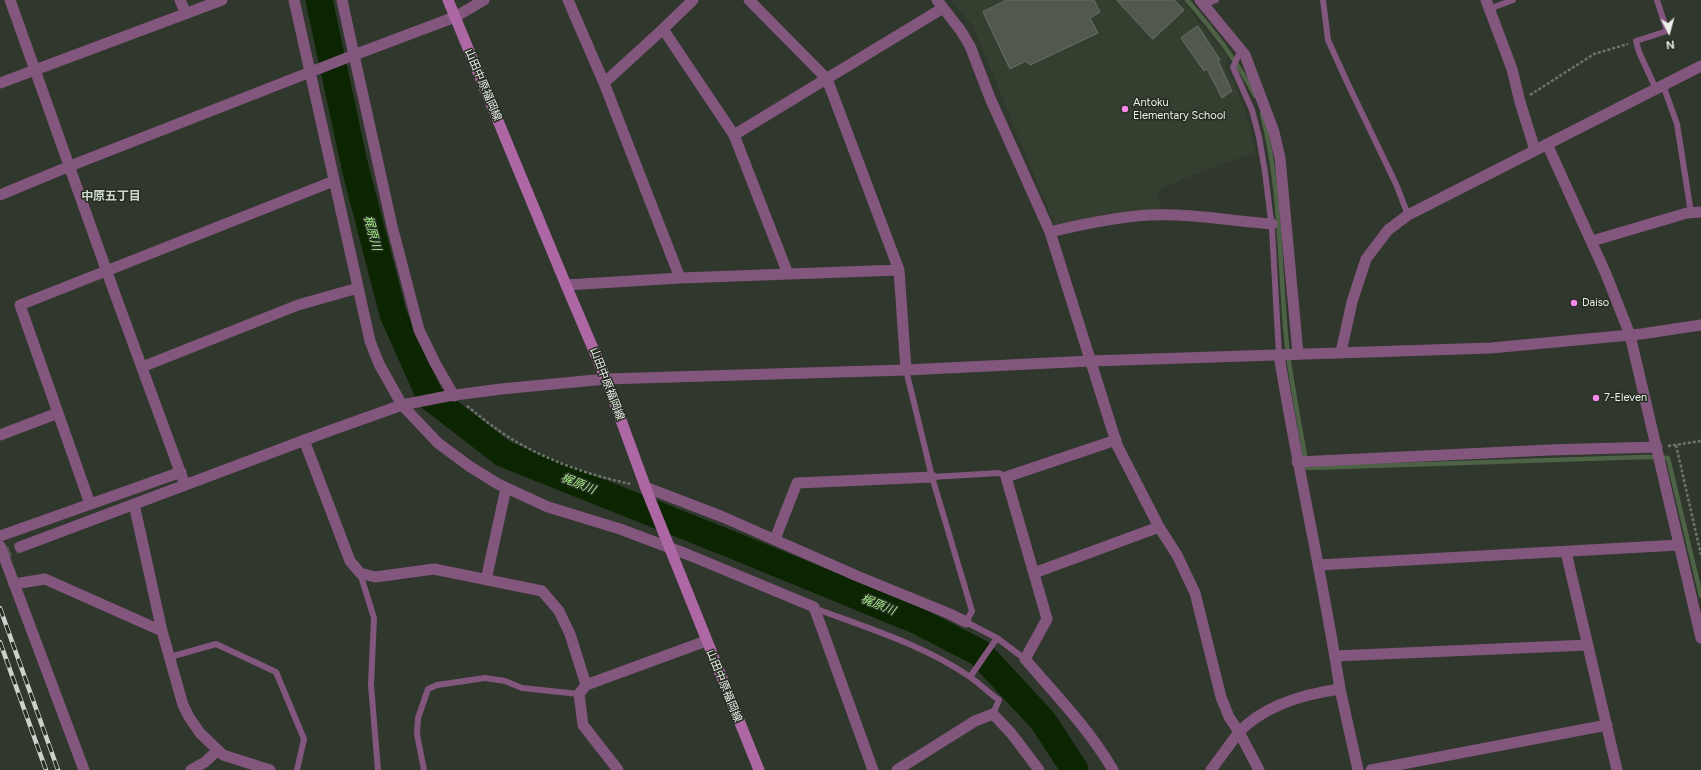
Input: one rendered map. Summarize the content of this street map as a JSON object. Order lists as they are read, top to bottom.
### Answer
{
  "streets": {
    "main road": ["山田中原福岡線"]
  },
  "districts": ["中原五丁目"],
  "water": ["梶原川"],
  "places": ["Antoku Elementary School", "Daiso", "7-Eleven"],
  "north": "bottom"
}
